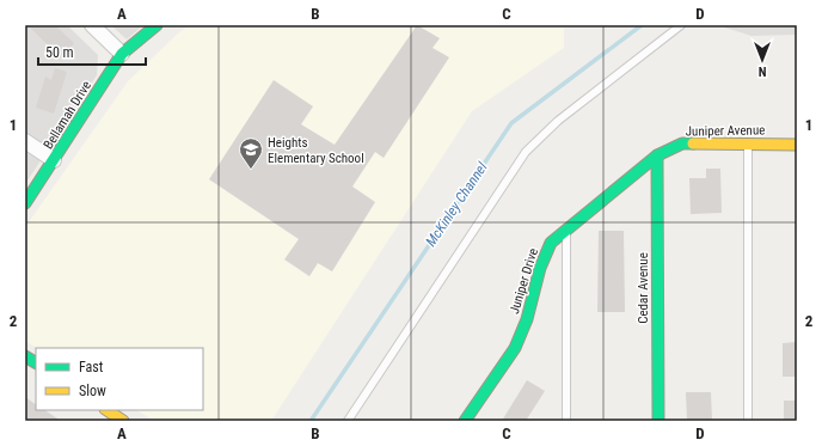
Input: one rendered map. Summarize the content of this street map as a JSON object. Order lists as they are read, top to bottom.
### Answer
{
  "streets": {
    "street": [
      "Bellamah Drive",
      "Juniper Avenue",
      "Juniper Drive",
      "Cedar Avenue"
    ]
  },
  "crossings": [
    ["Juniper Avenue", "Juniper Drive"],
    ["Juniper Avenue", "Cedar Avenue"],
    ["Juniper Drive", "Cedar Avenue"]
  ],
  "water": ["McKinley Channel"],
  "places": {
    "school or university": ["Heights Elementary School"]
  },
  "legend": ["Fast", "Slow"],
  "scale_bar": "50 m",
  "north": "bottom",
  "grid": {
    "columns": [
      "A",
      "B",
      "C",
      "D"
    ],
    "rows": ["1", "2"]
  }
}
